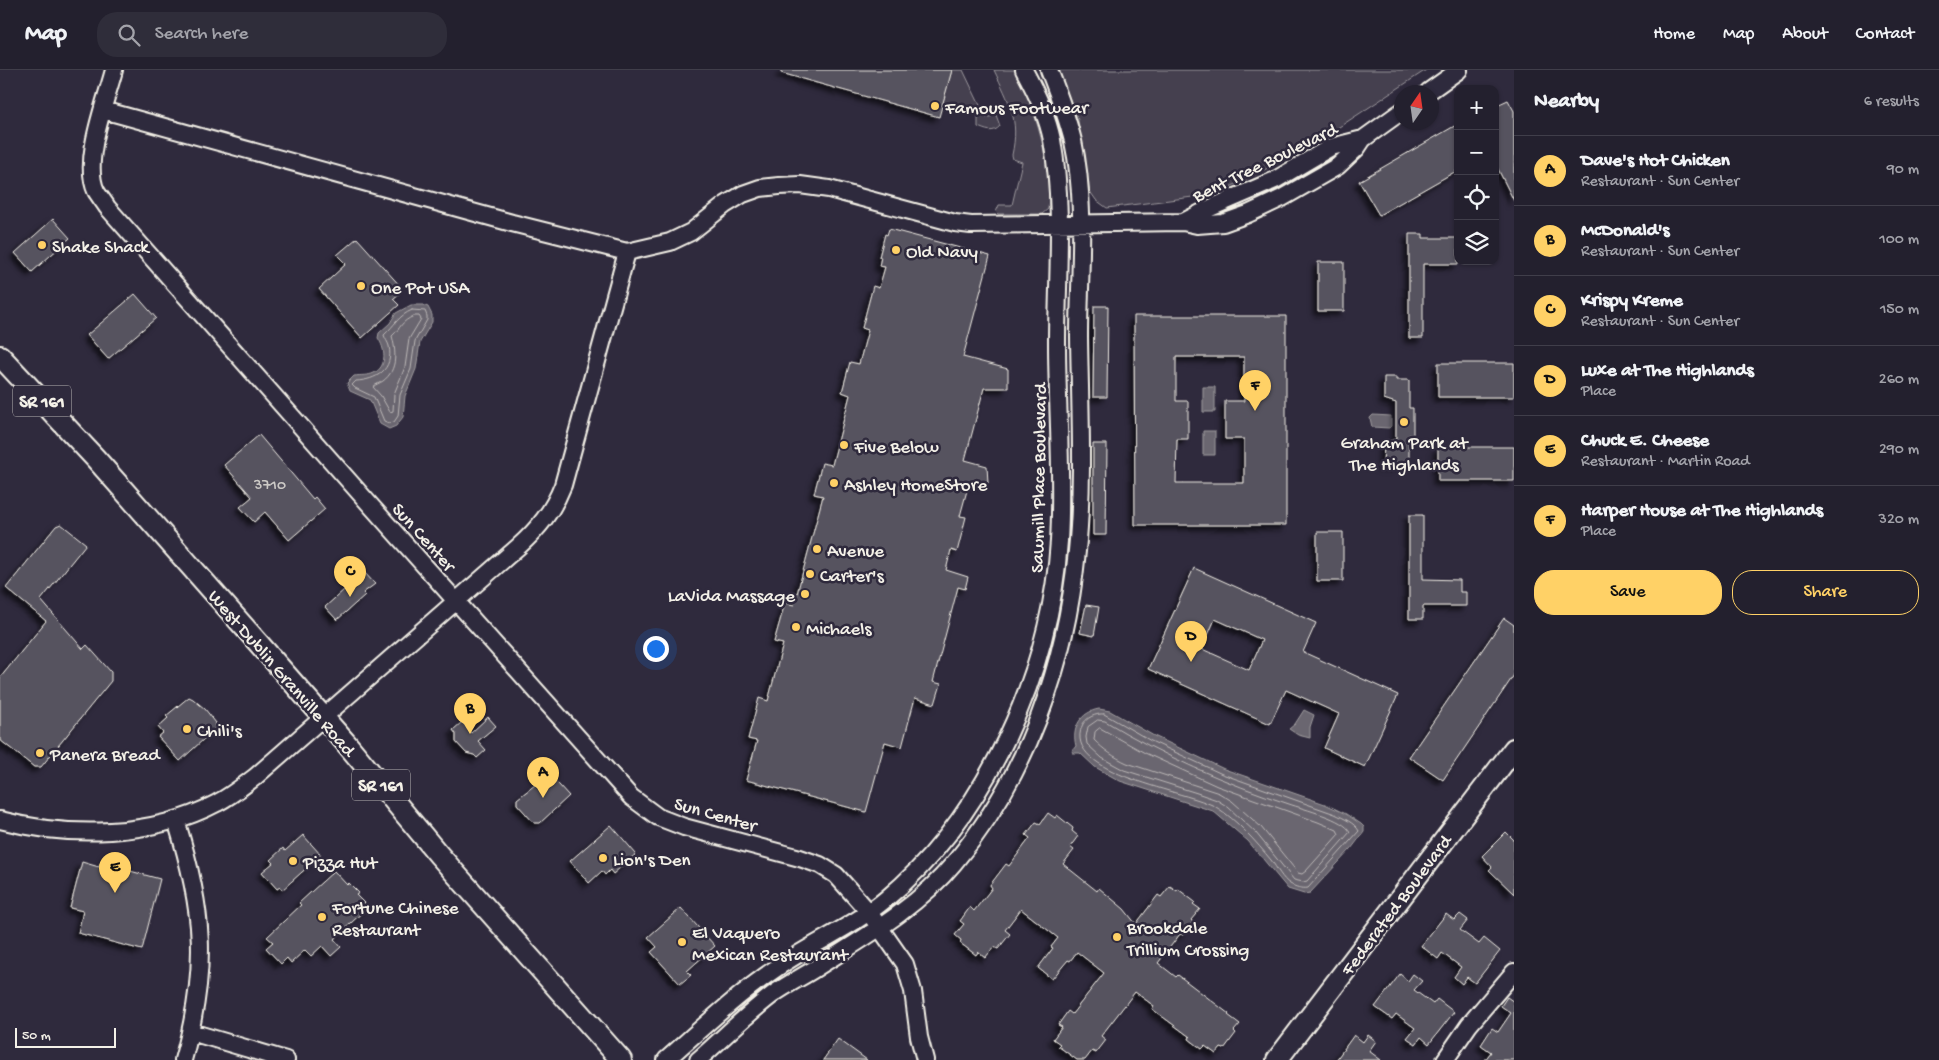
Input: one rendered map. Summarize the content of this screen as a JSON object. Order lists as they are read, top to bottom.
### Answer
{
  "streets": {
    "main road": ["SR 161", "West Dublin Granville Road", "Federated Boulevard"],
    "street": ["Bent Tree Boulevard", "Sawmill Place Boulevard", "Sun Center"]
  },
  "crossings": [
    ["Bent Tree Boulevard", "Sawmill Place Boulevard"],
    ["Sawmill Place Boulevard", "Sun Center"]
  ],
  "places": [
    "Famous Footwear",
    "Shake Shack",
    "Old Navy",
    "One Pot USA",
    "Graham Park at The Highlands",
    "Five Below",
    "Ashley HomeStore",
    "Avenue",
    "Carter's",
    "LaVida Massage",
    "Michaels",
    "Chili's",
    "Panera Bread",
    "Lion's Den",
    "Pizza Hut",
    "Fortune Chinese Restaurant",
    "Brookdale Trillium Crossing",
    "El Vaquero Mexican Restaurant"
  ],
  "house_numbers": ["3710"],
  "scale_bar": "50 m",
  "north": "top",
  "page": {
    "header": "Map",
    "search": "Search here",
    "nav": [
      "Home",
      "Map",
      "About",
      "Contact"
    ],
    "heading": ["Nearby", "6 results"],
    "map_buttons": ["+", "−"],
    "list": [
      {
        "mark": "A",
        "name": "Dave's Hot Chicken",
        "note": "Restaurant · Sun Center",
        "value": "90 m"
      },
      {
        "mark": "B",
        "name": "McDonald's",
        "note": "Restaurant · Sun Center",
        "value": "100 m"
      },
      {
        "mark": "C",
        "name": "Krispy Kreme",
        "note": "Restaurant · Sun Center",
        "value": "150 m"
      },
      {
        "mark": "D",
        "name": "Luxe at The Highlands",
        "note": "Place",
        "value": "260 m"
      },
      {
        "mark": "E",
        "name": "Chuck E. Cheese",
        "note": "Restaurant · Martin Road",
        "value": "290 m"
      },
      {
        "mark": "F",
        "name": "Harper House at The Highlands",
        "note": "Place",
        "value": "320 m"
      }
    ],
    "pins": [
      "F",
      "C",
      "D",
      "B",
      "A",
      "E"
    ],
    "buttons": ["Save", "Share"],
    "scale": "50 m"
  }
}
